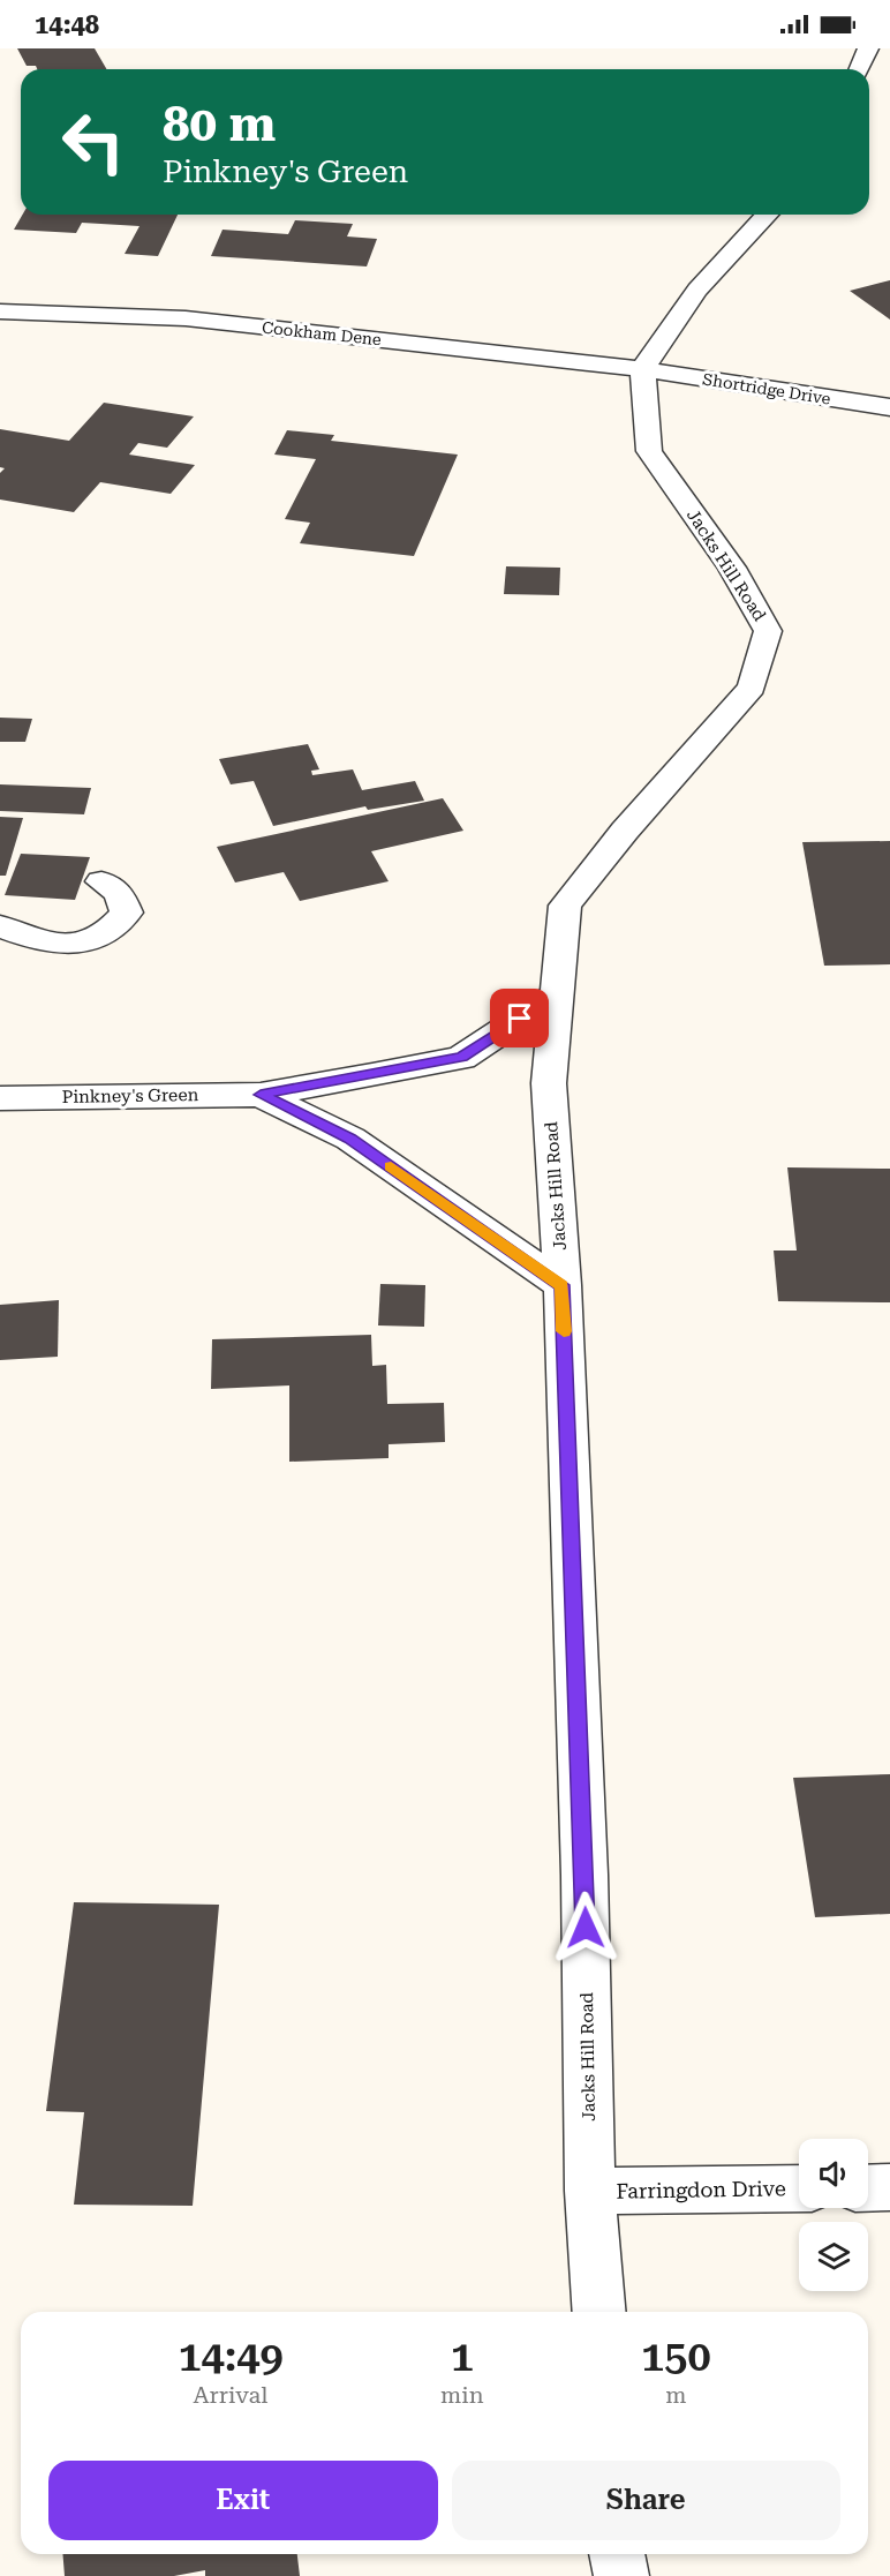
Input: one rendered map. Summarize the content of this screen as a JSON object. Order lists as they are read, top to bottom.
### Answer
{
  "streets": {
    "street": [
      "Cookham Dene",
      "Shortridge Drive",
      "Jacks Hill Road",
      "Pinkney's Green",
      "Farringdon Drive"
    ]
  },
  "crossings": [
    ["Cookham Dene", "Shortridge Drive"],
    ["Cookham Dene", "Jacks Hill Road"],
    ["Shortridge Drive", "Jacks Hill Road"],
    ["Jacks Hill Road", "Pinkney's Green"],
    ["Jacks Hill Road", "Farringdon Drive"]
  ],
  "page": {
    "status": "14:48",
    "turn": ["80 m", "Pinkney's Green"],
    "eta": [
      "14:49",
      "Arrival",
      "1",
      "min",
      "150",
      "m"
    ],
    "buttons": ["Exit", "Share"]
  }
}
